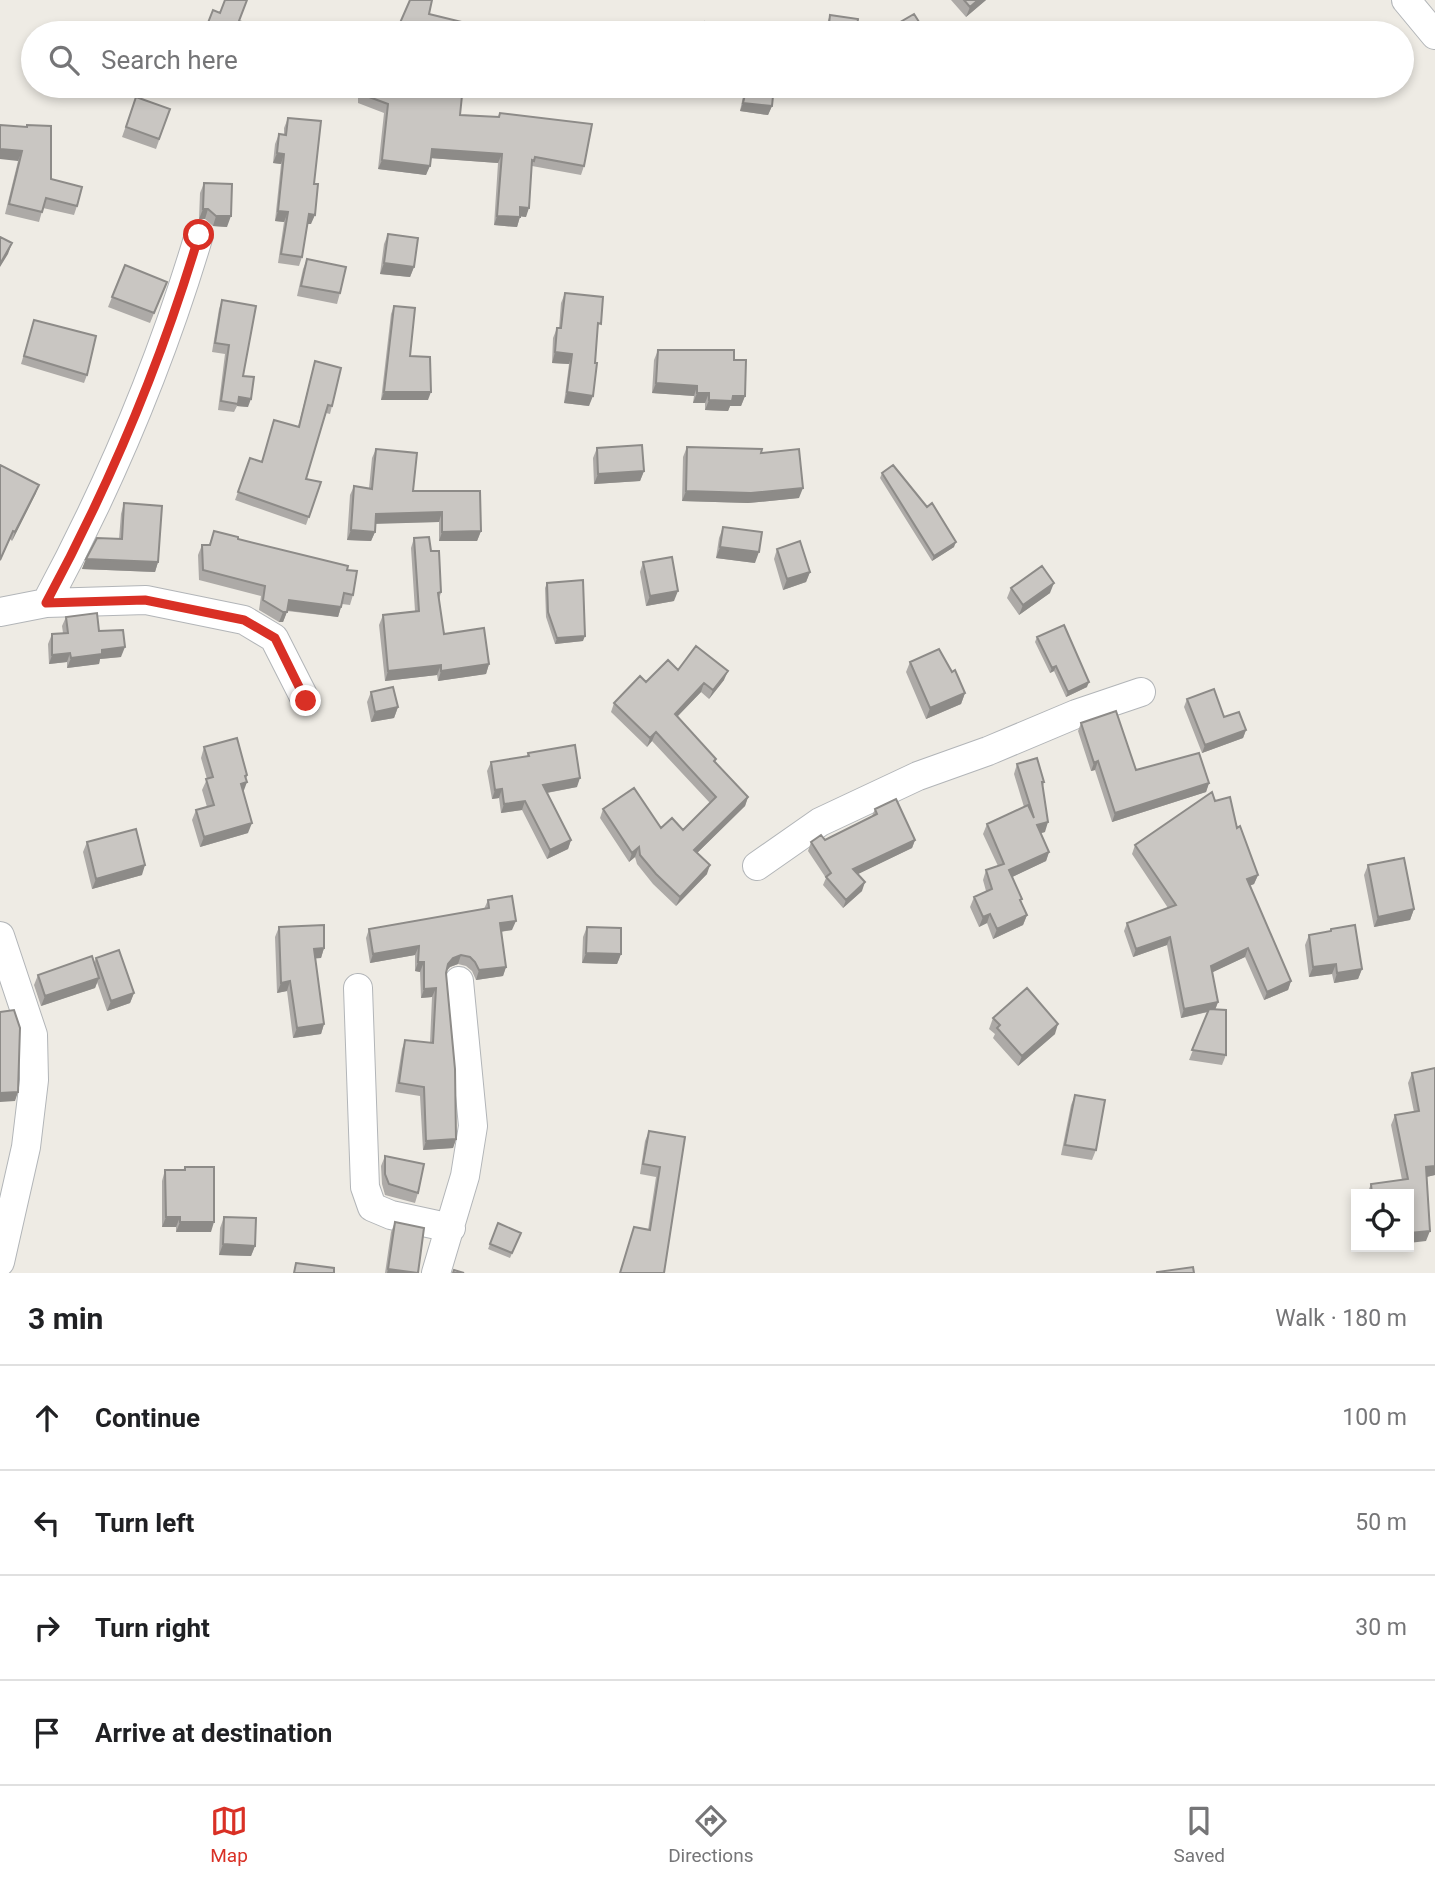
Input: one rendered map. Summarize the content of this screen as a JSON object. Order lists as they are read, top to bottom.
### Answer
{
  "page": {
    "search": "Search here",
    "heading": ["3 min", "Walk · 180 m"],
    "list": [
      ["Continue", "100 m"],
      ["Turn left", "50 m"],
      ["Turn right", "30 m"],
      "Arrive at destination"
    ],
    "nav": ["Map", "Directions", "Saved"]
  }
}
